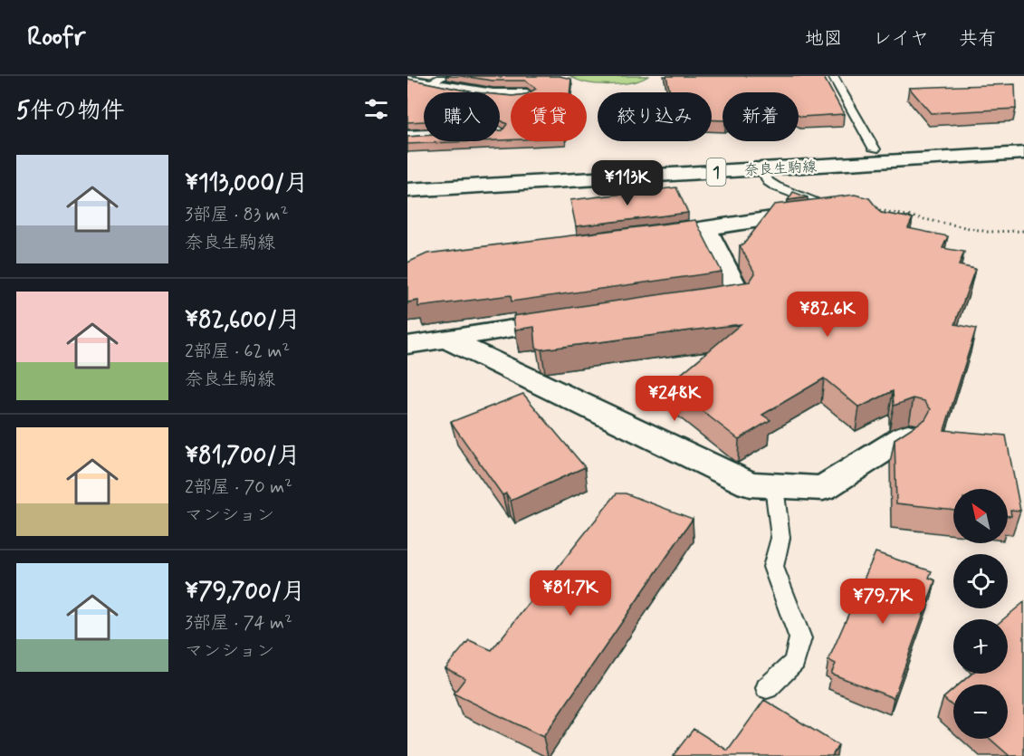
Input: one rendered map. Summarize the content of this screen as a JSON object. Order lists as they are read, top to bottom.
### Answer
{
  "streets": {
    "main road": ["奈良生駒線", "1"]
  },
  "north": "top left",
  "page": {
    "header": "Roofr",
    "nav": ["地図", "レイヤ", "共有"],
    "heading": "5件の物件",
    "chip": [
      "購入",
      "賃貸",
      "絞り込み",
      "新着"
    ],
    "list": [
      {
        "name": "¥113,000/月",
        "note": "3部屋 · 83 m² · 奈良生駒線"
      },
      {
        "name": "¥82,600/月",
        "note": "2部屋 · 62 m² · 奈良生駒線"
      },
      {
        "name": "¥81,700/月",
        "note": "2部屋 · 70 m² · マンション"
      },
      {
        "name": "¥79,700/月",
        "note": "3部屋 · 74 m² · マンション"
      }
    ],
    "price": [
      "¥113K",
      "¥82.6K",
      "¥248K",
      "¥81.7K",
      "¥79.7K"
    ],
    "map_buttons": ["+", "−"]
  }
}
